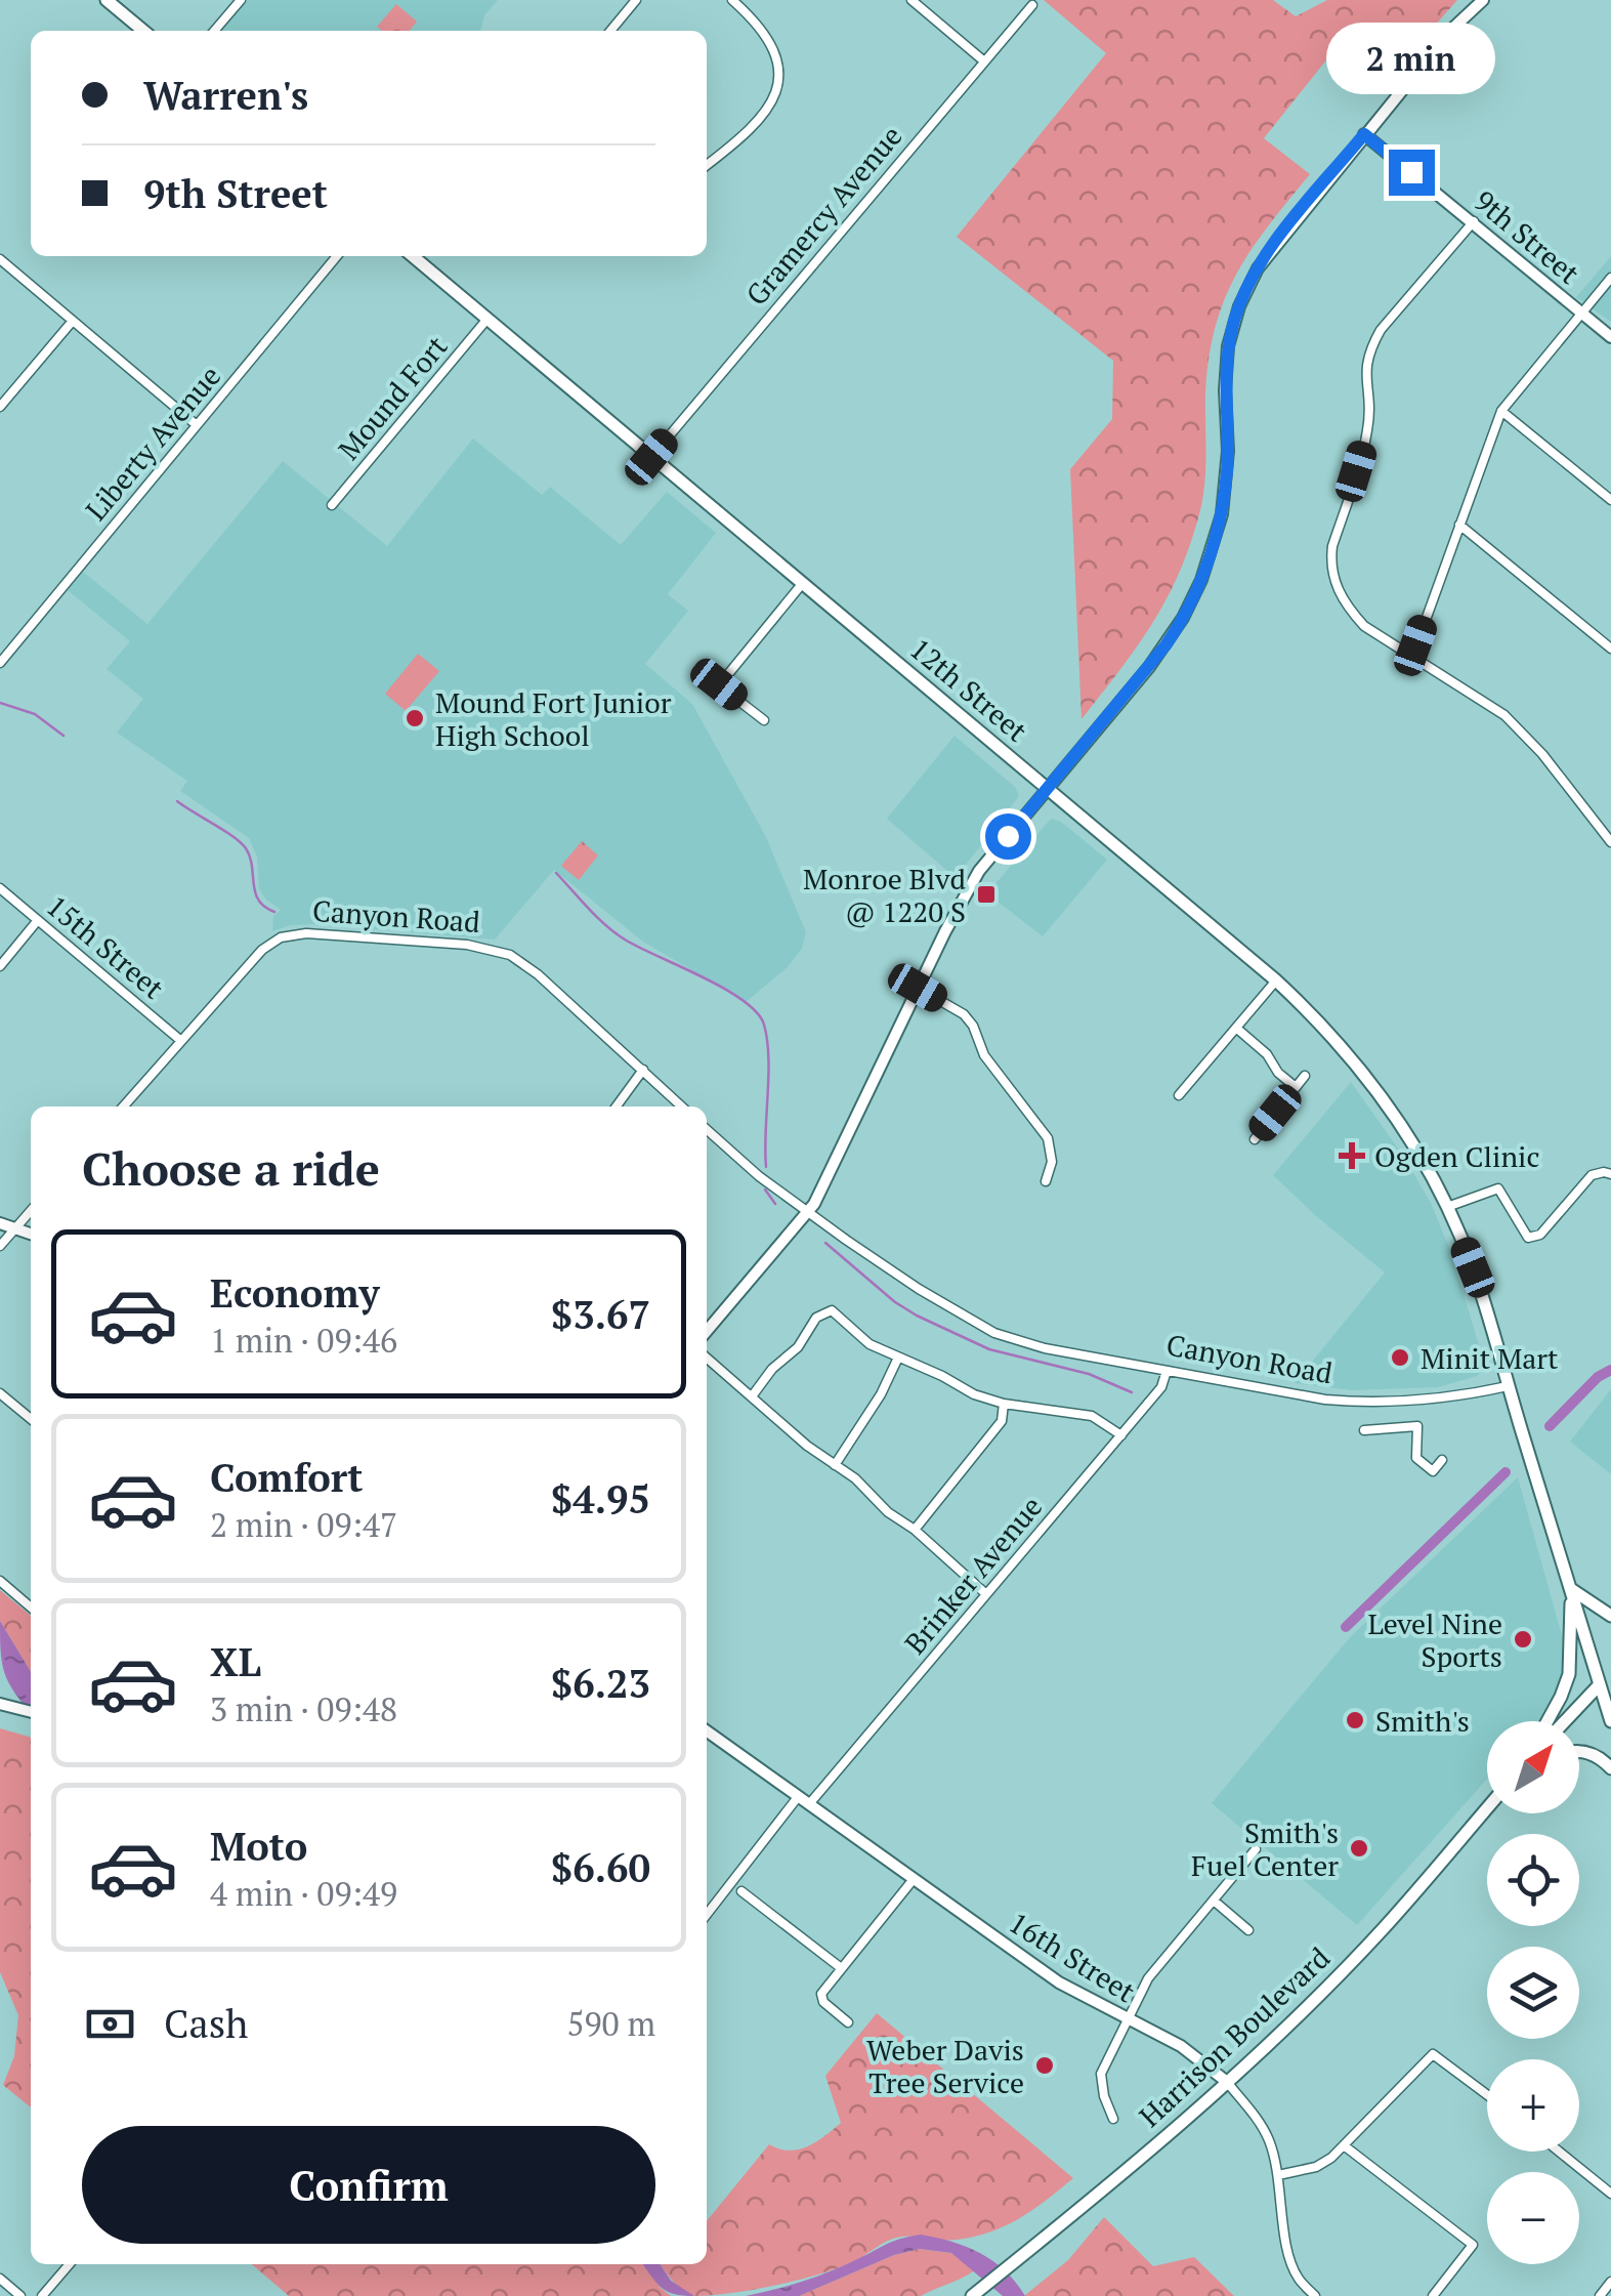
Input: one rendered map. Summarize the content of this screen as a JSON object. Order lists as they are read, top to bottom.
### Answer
{
  "streets": {
    "main road": [
      "9th Street",
      "12th Street",
      "16th Street",
      "Harrison Boulevard"
    ],
    "street": [
      "Gramercy Avenue",
      "Mound Fort",
      "Liberty Avenue",
      "Canyon Road",
      "15th Street",
      "Brinker Avenue"
    ]
  },
  "crossings": [
    ["Gramercy Avenue", "12th Street"],
    ["Mound Fort", "12th Street"],
    ["12th Street", "Canyon Road"],
    ["Canyon Road", "15th Street"],
    ["Canyon Road", "Brinker Avenue"],
    ["Brinker Avenue", "16th Street"],
    ["16th Street", "Harrison Boulevard"]
  ],
  "places": {
    "other": [
      "Mound Fort Junior High School",
      "Minit Mart",
      "Level Nine Sports",
      "Smith's",
      "Smith's Fuel Center",
      "Weber Davis Tree Service"
    ],
    "transit": ["Monroe Blvd @ 1220 S"],
    "health": ["Ogden Clinic"]
  },
  "north": "top right",
  "page": {
    "bubble": "2 min",
    "banner": ["Warren's", "9th Street"],
    "heading": "Choose a ride",
    "list": [
      {
        "name": "Economy",
        "note": "1 min · 09:46",
        "value": "$3.67"
      },
      {
        "name": "Comfort",
        "note": "2 min · 09:47",
        "value": "$4.95"
      },
      {
        "name": "XL",
        "note": "3 min · 09:48",
        "value": "$6.23"
      },
      {
        "name": "Moto",
        "note": "4 min · 09:49",
        "value": "$6.60"
      }
    ],
    "map_buttons": ["+", "−"],
    "pay": ["Cash", "590 m"],
    "buttons": "Confirm"
  }
}
